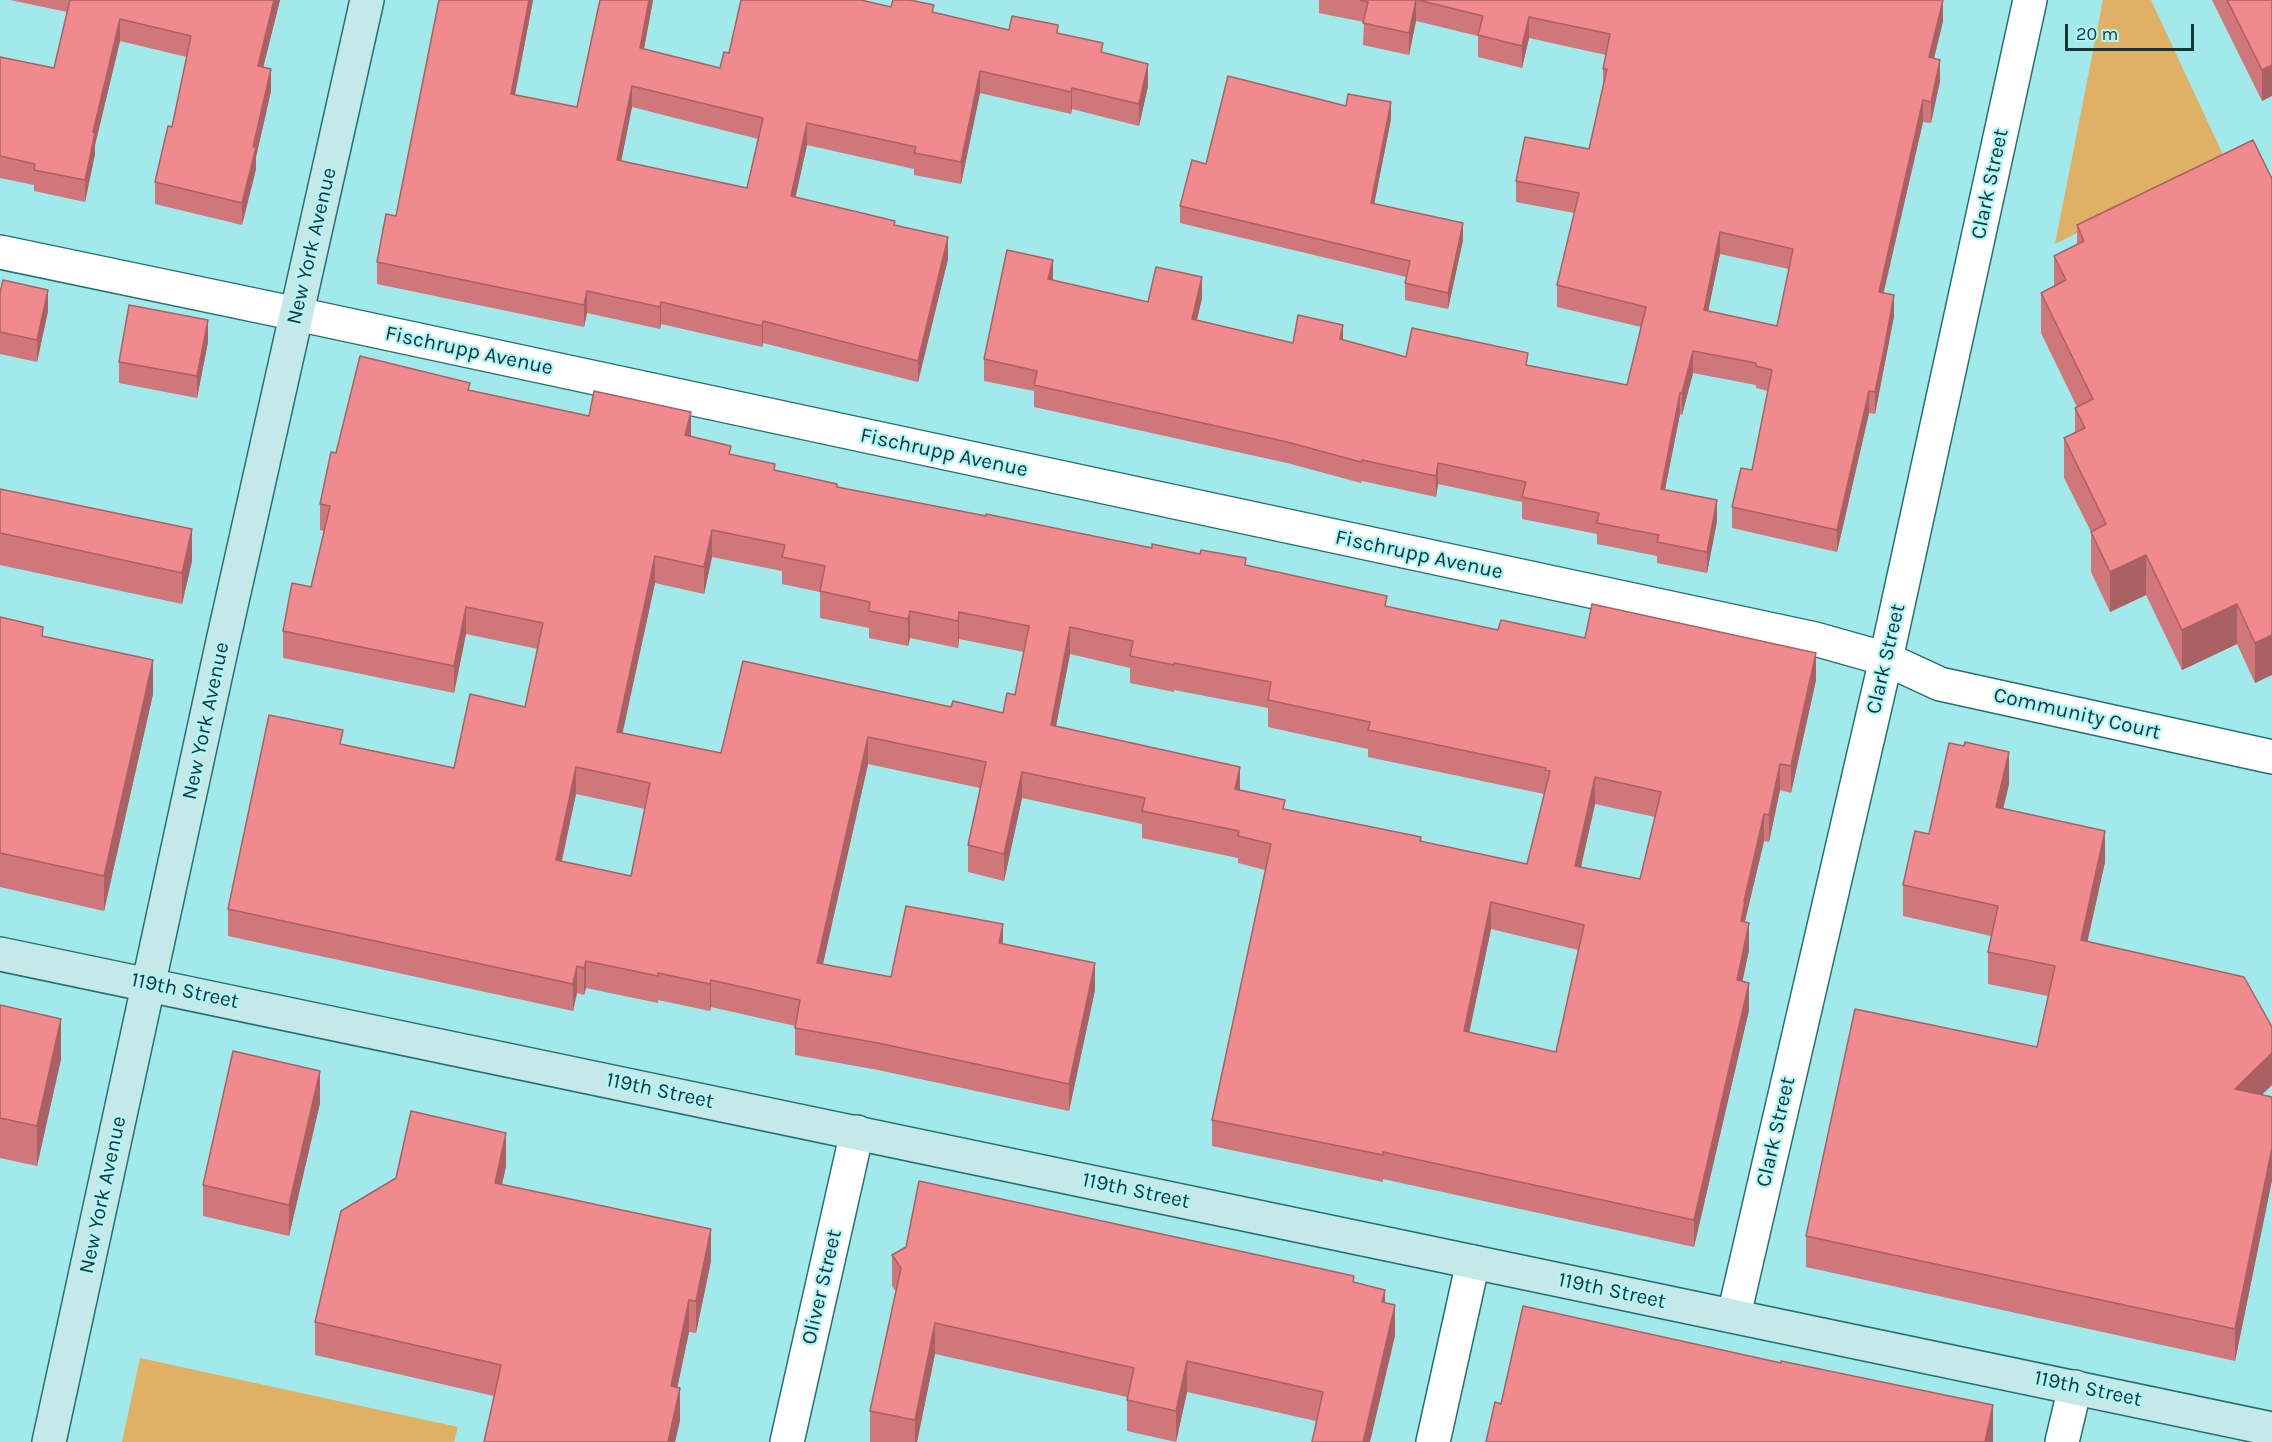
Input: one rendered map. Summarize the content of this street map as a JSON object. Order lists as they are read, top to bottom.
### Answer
{
  "streets": {
    "street": [
      "Clark Street",
      "New York Avenue",
      "Fischrupp Avenue",
      "Community Court",
      "119th Street",
      "Oliver Street"
    ]
  },
  "crossings": [
    ["Clark Street", "Fischrupp Avenue"],
    ["Clark Street", "Community Court"],
    ["Clark Street", "119th Street"],
    ["New York Avenue", "Fischrupp Avenue"],
    ["New York Avenue", "119th Street"],
    ["Fischrupp Avenue", "Community Court"],
    ["119th Street", "Oliver Street"]
  ],
  "scale_bar": "20 m"
}
